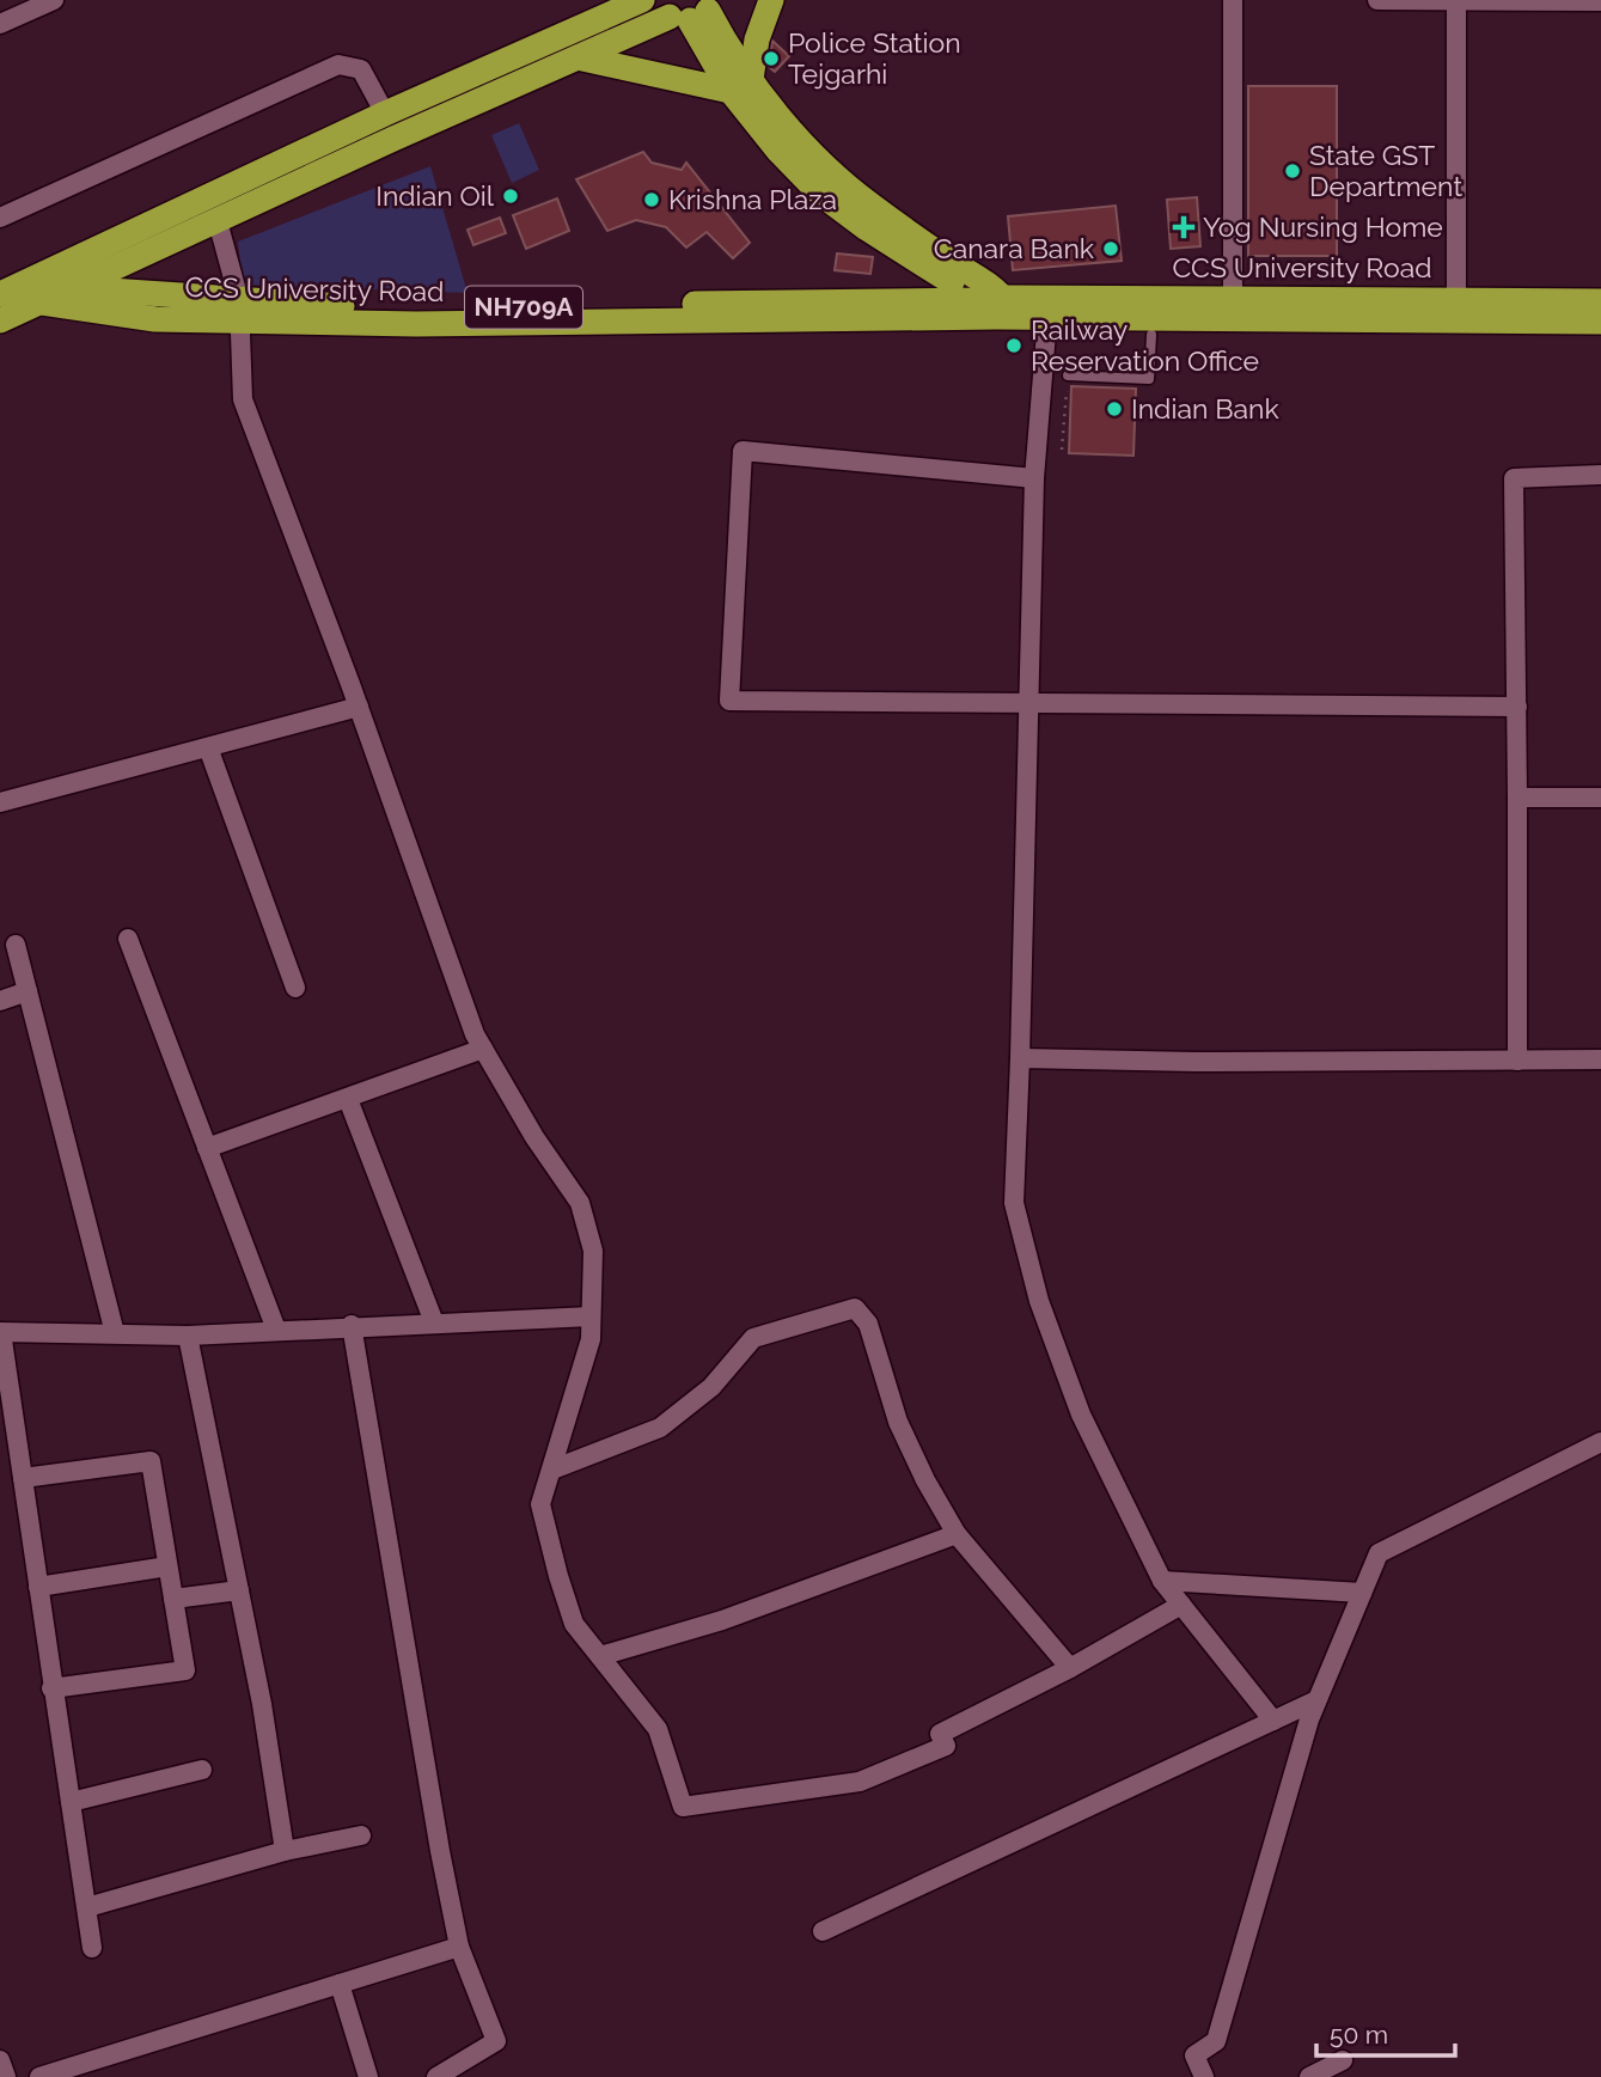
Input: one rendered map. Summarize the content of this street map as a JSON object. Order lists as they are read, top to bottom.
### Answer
{
  "streets": {
    "highway": ["CCS University Road", "NH709A"]
  },
  "places": {
    "other": [
      "Police Station Tejgarhi",
      "State GST Department",
      "Indian Oil",
      "Krishna Plaza",
      "Canara Bank",
      "Railway Reservation Office",
      "Indian Bank"
    ],
    "health": ["Yog Nursing Home"]
  },
  "scale_bar": "50 m"
}
